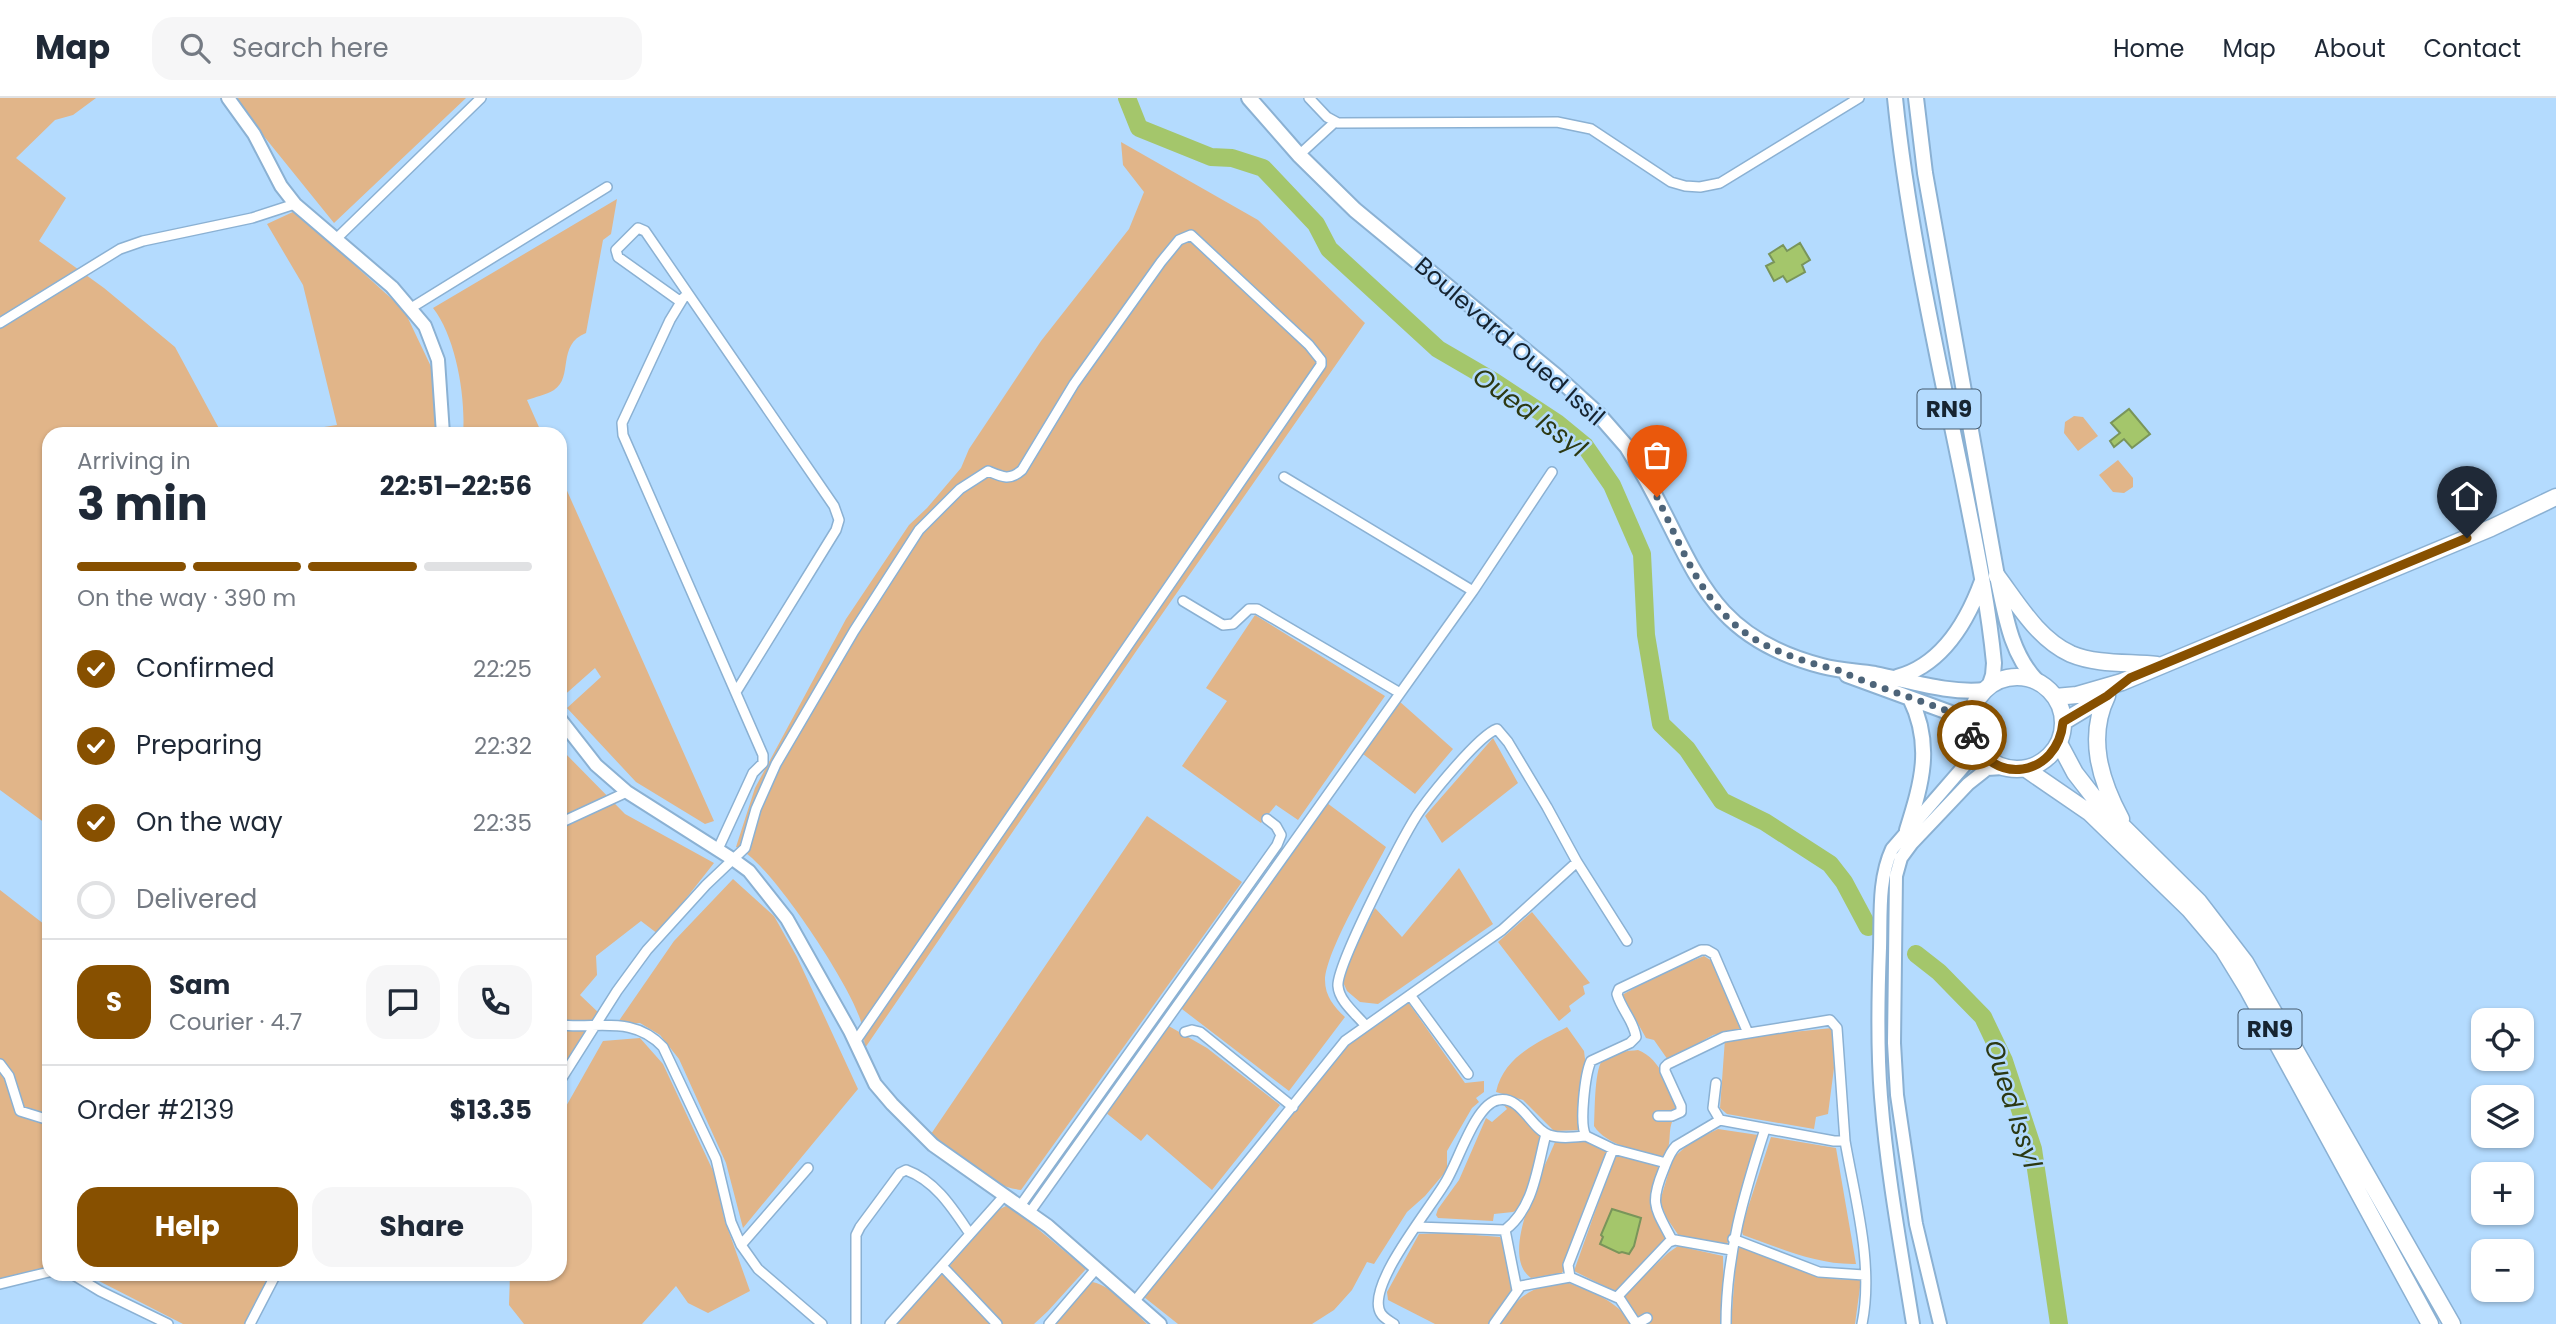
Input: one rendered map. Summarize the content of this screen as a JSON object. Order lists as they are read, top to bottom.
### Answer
{
  "streets": {
    "highway": ["RN9"],
    "main road": ["Boulevard Oued Issil"]
  },
  "crossings": [
    ["Boulevard Oued Issil", "RN9"]
  ],
  "water": ["Oued Issyl"],
  "page": {
    "header": "Map",
    "search": "Search here",
    "nav": [
      "Home",
      "Map",
      "About",
      "Contact"
    ],
    "heading": ["3 min", "Arriving in", "22:51–22:56"],
    "panel": [
      "Sam",
      "Courier · 4.7",
      "Order #2139",
      "$13.35"
    ],
    "bar": "On the way · 390 m",
    "list": [
      ["Confirmed", "22:25"],
      ["Preparing", "22:32"],
      ["On the way", "22:35"],
      "Delivered"
    ],
    "round": "S",
    "map_buttons": ["+", "−"],
    "buttons": ["Help", "Share"]
  }
}
